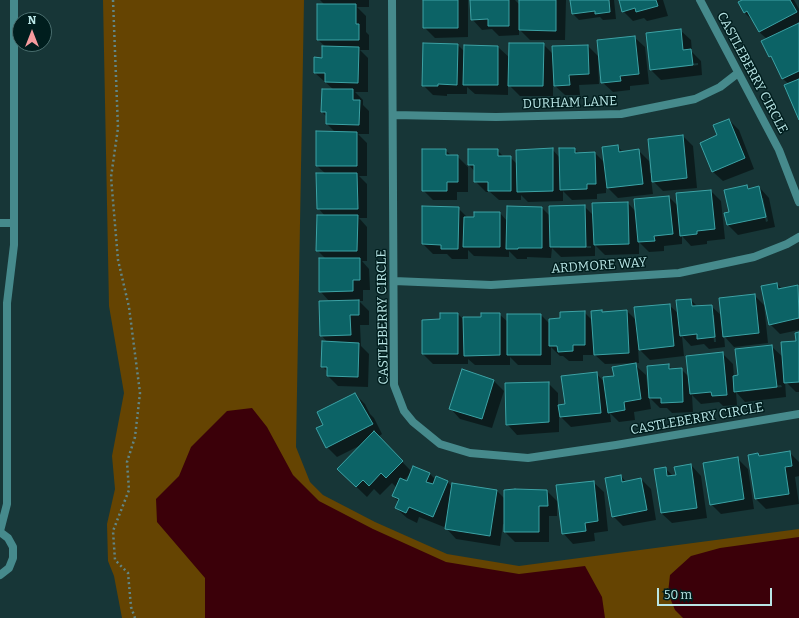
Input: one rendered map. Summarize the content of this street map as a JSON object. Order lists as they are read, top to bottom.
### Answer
{
  "streets": {
    "street": ["CASTLEBERRY CIRCLE", "DURHAM LANE", "ARDMORE WAY"]
  },
  "crossings": [
    ["CASTLEBERRY CIRCLE", "DURHAM LANE"],
    ["CASTLEBERRY CIRCLE", "ARDMORE WAY"]
  ],
  "scale_bar": "50 m",
  "north": "top"
}
